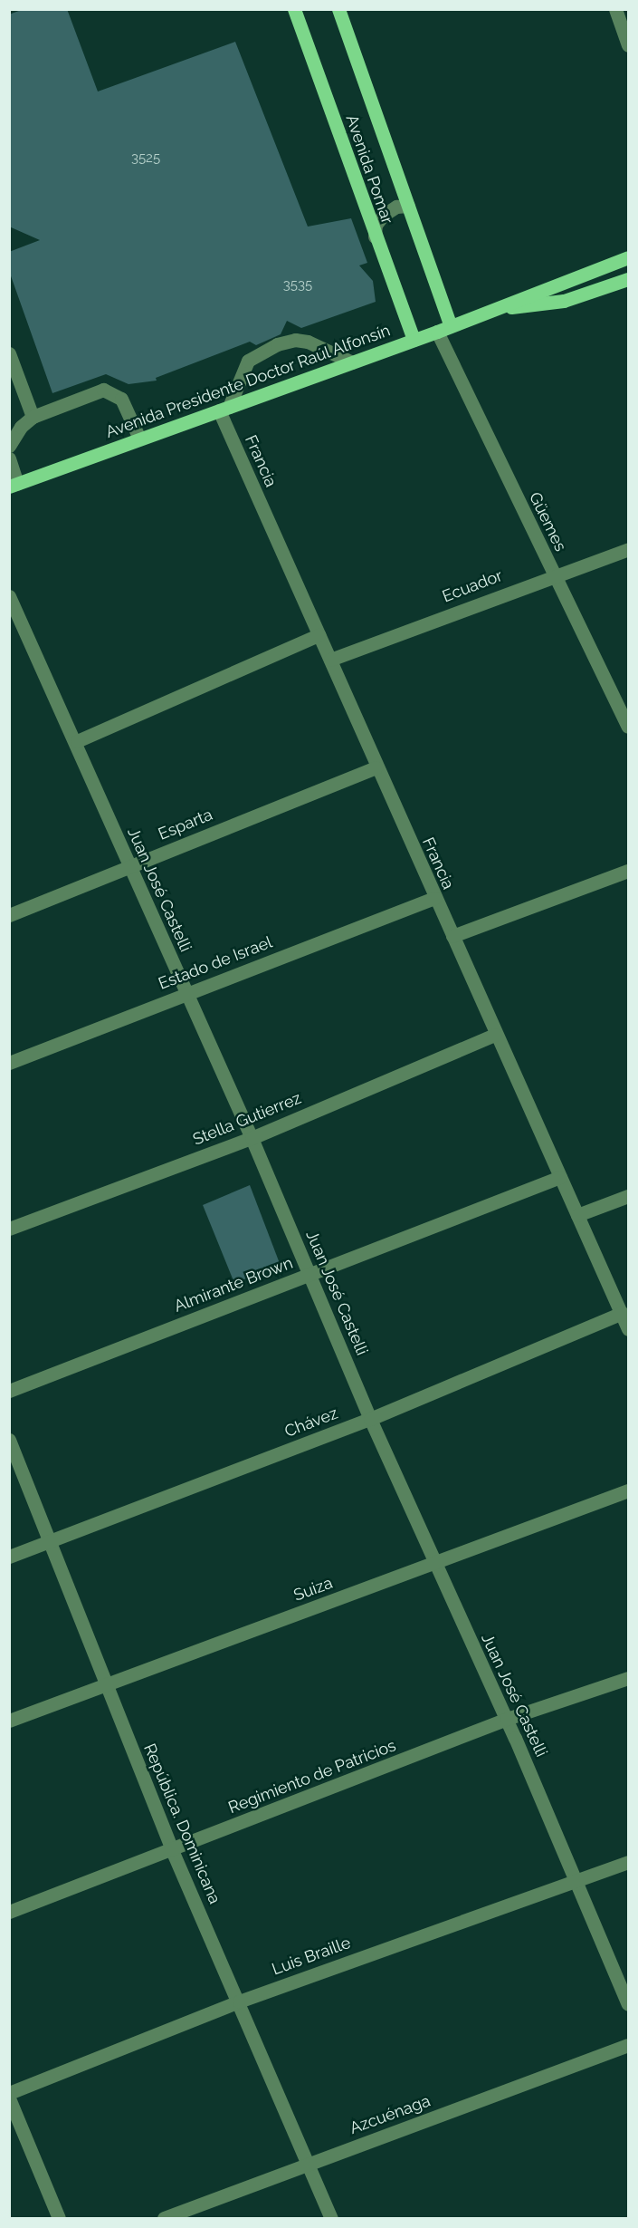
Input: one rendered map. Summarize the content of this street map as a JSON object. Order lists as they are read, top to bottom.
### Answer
{
  "streets": {
    "main road": ["Avenida Pomar", "Avenida Presidente Doctor Raúl Alfonsín"],
    "street": [
      "Francia",
      "Güemes",
      "Ecuador",
      "Esparta",
      "Juan José Castelli",
      "Estado de Israel",
      "Stella Gutierrez",
      "Almirante Brown",
      "Chávez",
      "Suiza",
      "Regimiento de Patricios",
      "República. Dominicana",
      "Luis Braille",
      "Azcuénaga"
    ]
  },
  "crossings": [
    ["Avenida Pomar", "Avenida Presidente Doctor Raúl Alfonsín"],
    ["Avenida Presidente Doctor Raúl Alfonsín", "Francia"],
    ["Avenida Presidente Doctor Raúl Alfonsín", "Güemes"],
    ["Francia", "Ecuador"],
    ["Francia", "Esparta"],
    ["Francia", "Estado de Israel"],
    ["Francia", "Stella Gutierrez"],
    ["Francia", "Almirante Brown"],
    ["Francia", "Chávez"],
    ["Güemes", "Ecuador"],
    ["Esparta", "Juan José Castelli"],
    ["Juan José Castelli", "Estado de Israel"],
    ["Juan José Castelli", "Stella Gutierrez"],
    ["Juan José Castelli", "Almirante Brown"],
    ["Juan José Castelli", "Chávez"],
    ["Juan José Castelli", "Suiza"],
    ["Juan José Castelli", "Regimiento de Patricios"],
    ["Juan José Castelli", "Luis Braille"],
    ["Chávez", "República. Dominicana"],
    ["Suiza", "República. Dominicana"],
    ["Regimiento de Patricios", "República. Dominicana"],
    ["República. Dominicana", "Luis Braille"],
    ["República. Dominicana", "Azcuénaga"]
  ],
  "house_numbers": ["3525", "3535"]
}
